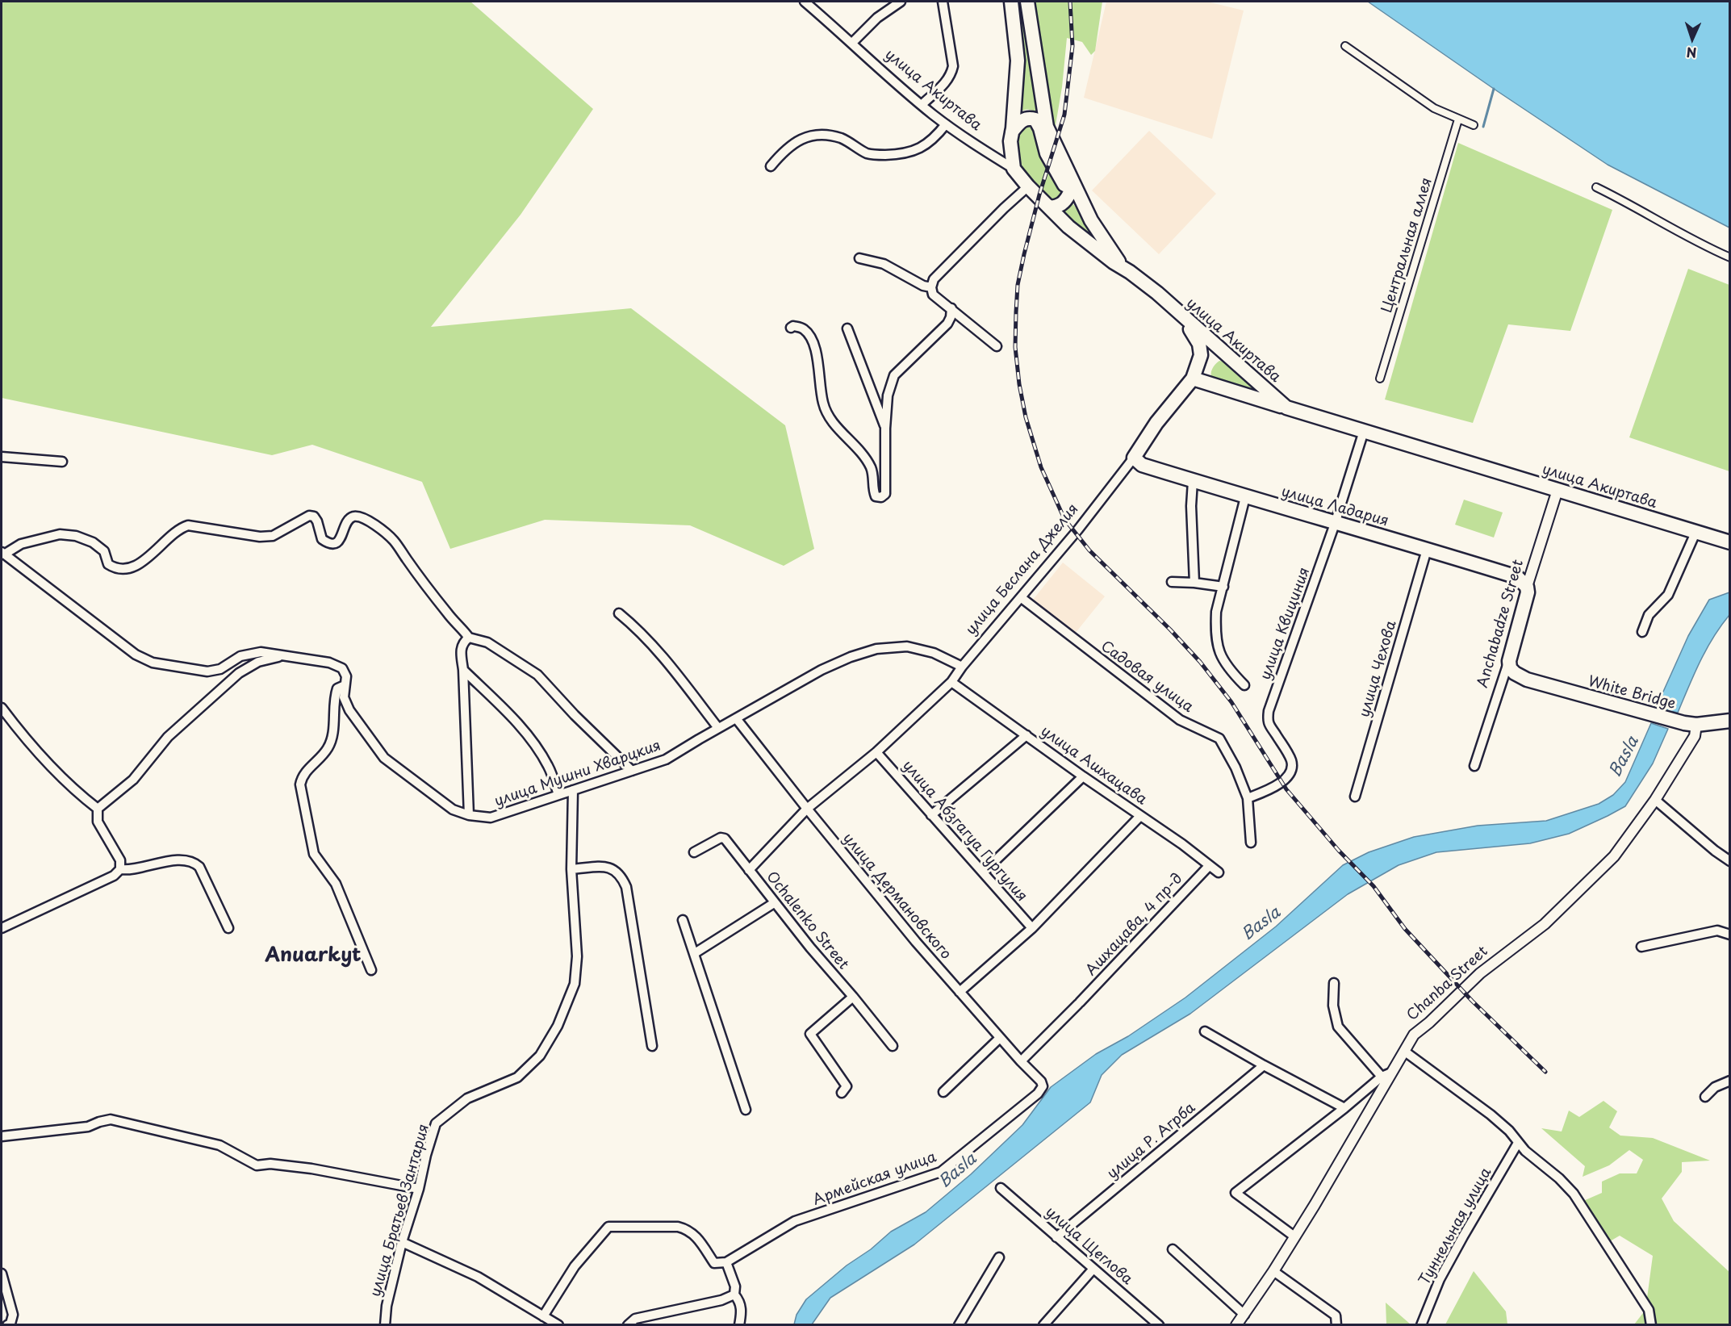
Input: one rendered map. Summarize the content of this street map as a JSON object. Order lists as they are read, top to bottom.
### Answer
{
  "streets": {
    "highway": [
      "улица Акиртава",
      "улица Ладария",
      "улица Беслана Джелия",
      "Anchabadze Street",
      "White Bridge"
    ],
    "street": [
      "Центральная аллея",
      "улица Квициния",
      "улица Чехова",
      "Садовая улица",
      "улица Ашхацава",
      "улица Мушни Хварцкия",
      "улица Абзгагуа Гургулия",
      "улица Дермановского",
      "Ochalenko Street",
      "Ашхацава, 4 пр-д",
      "Chanba Street",
      "улица Р. Агрба",
      "Армейская улица",
      "улица Братьев Зантария",
      "Туннельная улица",
      "улица Щеглова"
    ]
  },
  "crossings": [
    ["улица Акиртава", "улица Беслана Джелия"],
    ["улица Акиртава", "улица Квициния"],
    ["улица Акиртава", "Anchabadze Street"],
    ["улица Ладария", "улица Беслана Джелия"],
    ["улица Ладария", "улица Квициния"],
    ["улица Ладария", "Anchabadze Street"],
    ["улица Ладария", "улица Чехова"],
    ["улица Беслана Джелия", "Садовая улица"],
    ["улица Беслана Джелия", "улица Ашхацава"],
    ["улица Беслана Джелия", "улица Мушни Хварцкия"],
    ["улица Беслана Джелия", "улица Абзгагуа Гургулия"],
    ["улица Беслана Джелия", "улица Дермановского"],
    ["улица Беслана Джелия", "Ochalenko Street"],
    ["улица Квициния", "Садовая улица"],
    ["Anchabadze Street", "White Bridge"],
    ["White Bridge", "Chanba Street"],
    ["улица Ашхацава", "Ашхацава, 4 пр-д"],
    ["улица Мушни Хварцкия", "улица Дермановского"],
    ["улица Мушни Хварцкия", "улица Братьев Зантария"],
    ["улица Дермановского", "Ашхацава, 4 пр-д"],
    ["улица Дермановского", "Армейская улица"],
    ["улица Р. Агрба", "улица Щеглова"]
  ],
  "districts": ["Anuarkyt"],
  "water": ["Basla"],
  "north": "bottom"
}
